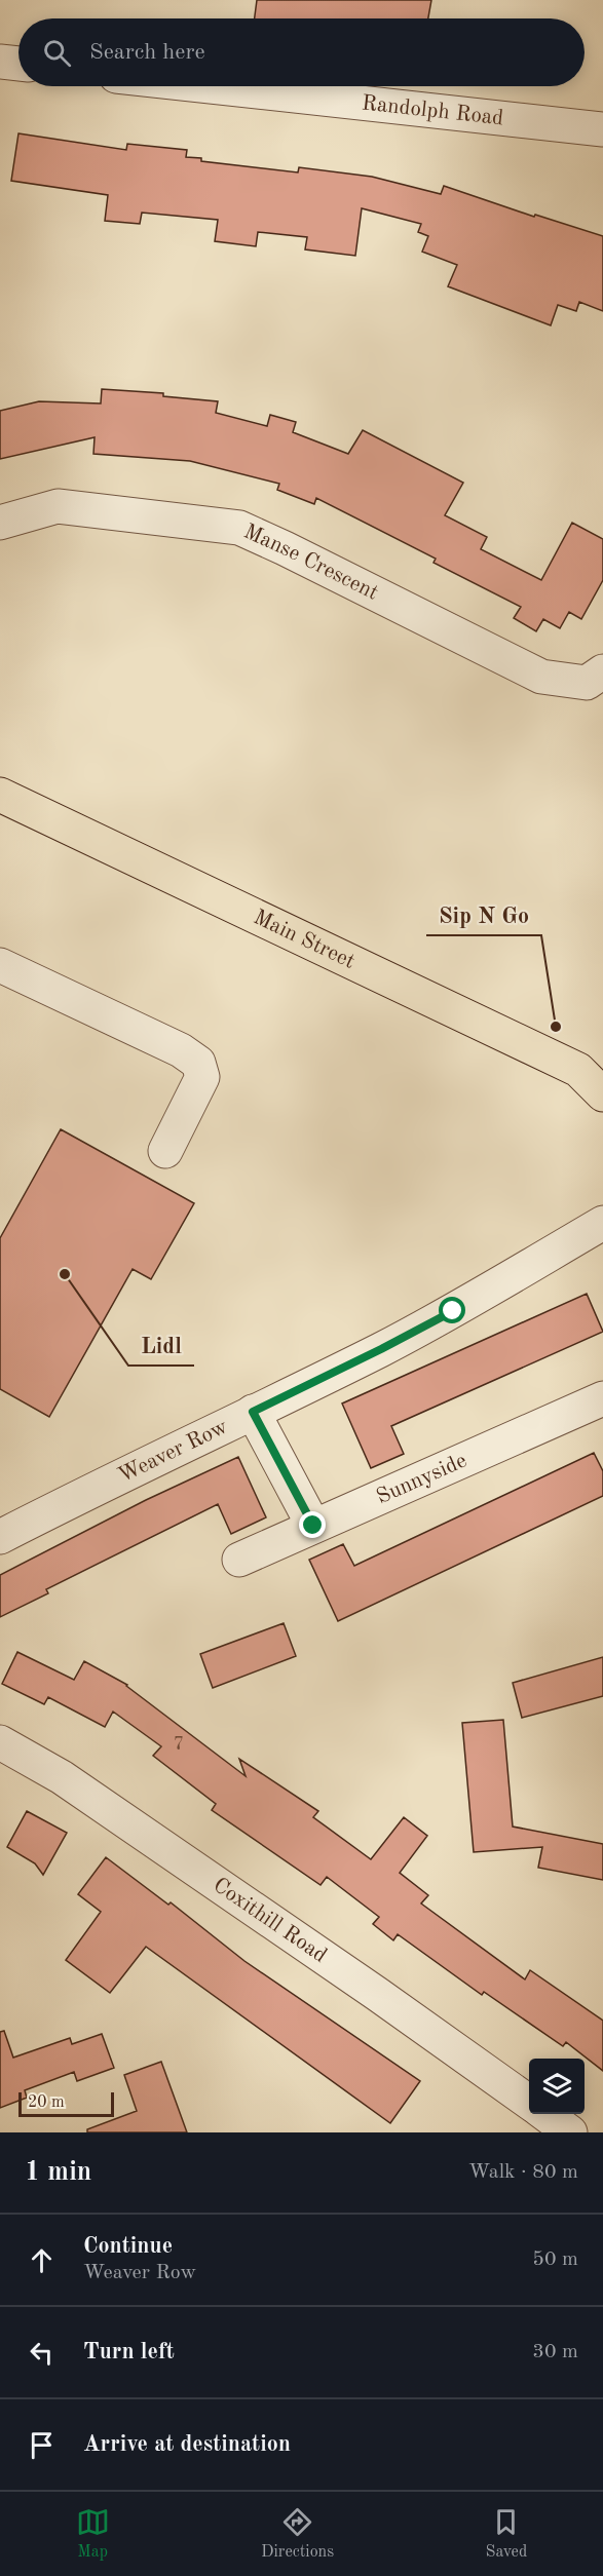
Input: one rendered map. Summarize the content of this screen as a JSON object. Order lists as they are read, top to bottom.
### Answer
{
  "streets": {
    "main road": ["Main Street"],
    "street": [
      "Randolph Road",
      "Manse Crescent",
      "Weaver Row",
      "Sunnyside",
      "Coxithill Road"
    ]
  },
  "places": ["Sip N Go", "Lidl"],
  "house_numbers": ["7"],
  "scale_bar": "20 m",
  "page": {
    "search": "Search here",
    "scale": "20 m",
    "heading": ["1 min", "Walk · 80 m"],
    "list": [
      ["Continue", "Weaver Row", "50 m"],
      ["Turn left", "30 m"],
      "Arrive at destination"
    ],
    "nav": ["Map", "Directions", "Saved"]
  }
}
